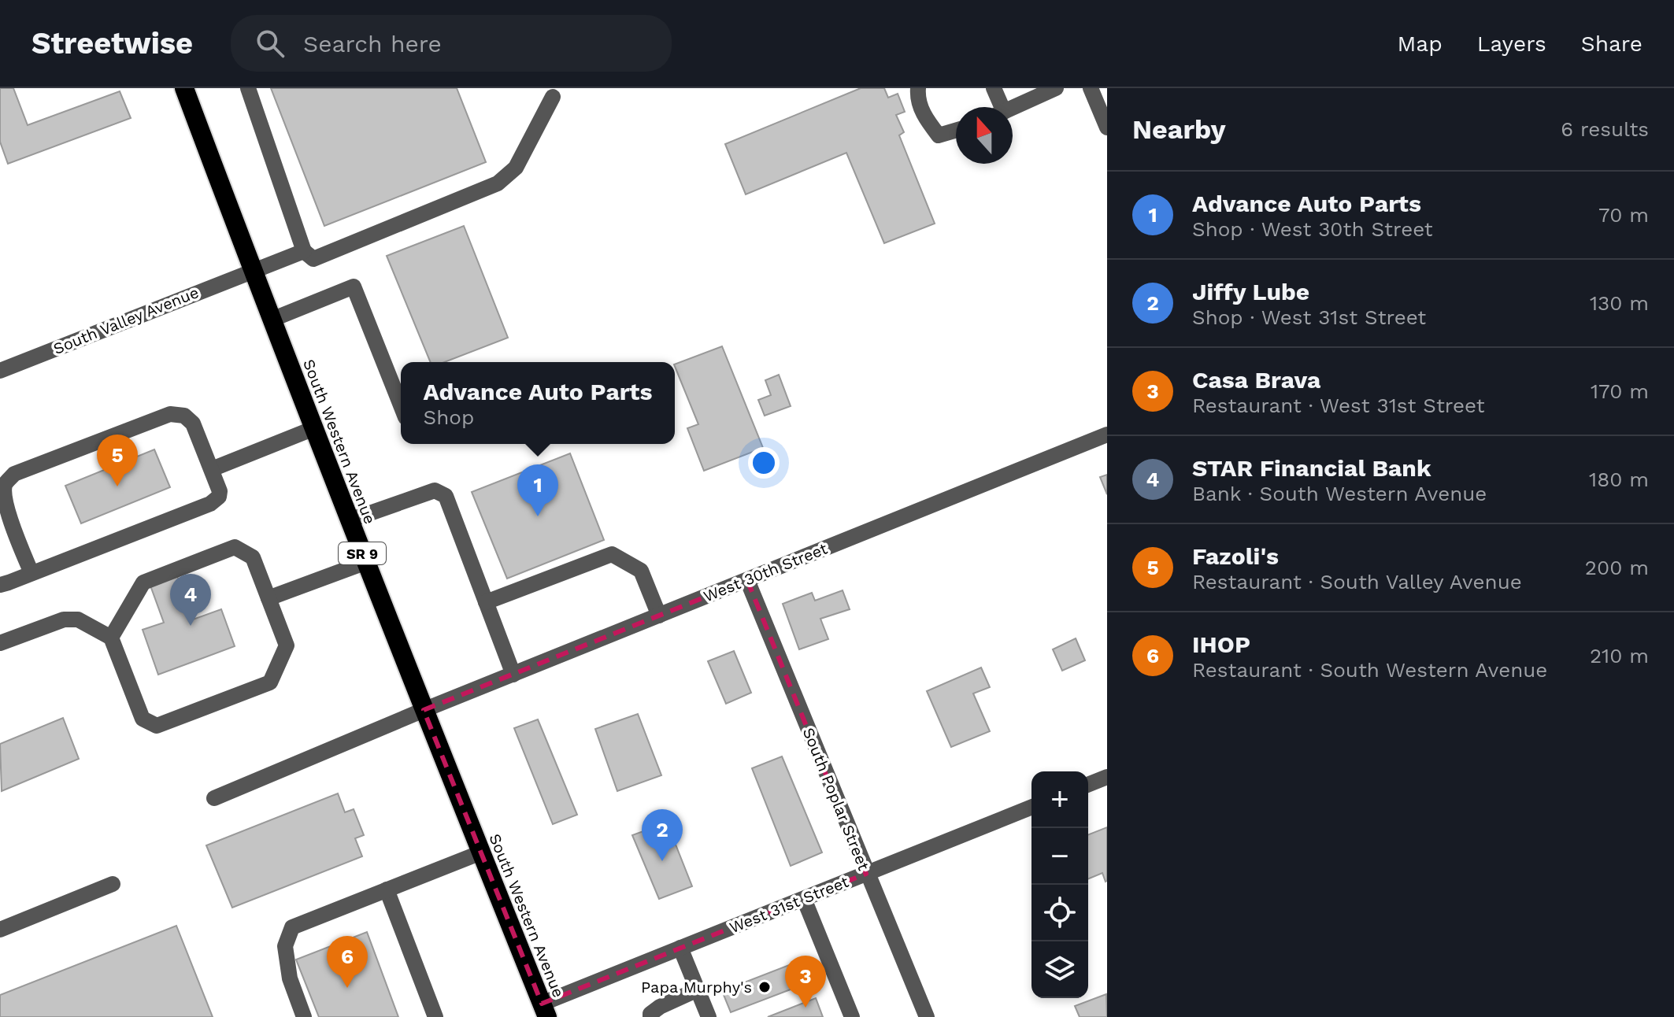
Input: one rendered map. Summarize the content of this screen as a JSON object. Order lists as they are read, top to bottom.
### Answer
{
  "streets": {
    "highway": ["South Western Avenue", "SR 9"],
    "street": [
      "South Valley Avenue",
      "West 30th Street",
      "South Poplar Street",
      "West 31st Street"
    ]
  },
  "crossings": [
    ["South Valley Avenue", "South Western Avenue"],
    ["South Western Avenue", "West 30th Street"],
    ["South Western Avenue", "West 31st Street"],
    ["West 30th Street", "South Poplar Street"],
    ["South Poplar Street", "West 31st Street"]
  ],
  "places": ["Papa Murphy's"],
  "north": "top",
  "page": {
    "header": "Streetwise",
    "search": "Search here",
    "nav": ["Map", "Layers", "Share"],
    "heading": ["Nearby", "6 results"],
    "list": [
      {
        "mark": "1",
        "name": "Advance Auto Parts",
        "note": "Shop · West 30th Street",
        "value": "70 m"
      },
      {
        "mark": "2",
        "name": "Jiffy Lube",
        "note": "Shop · West 31st Street",
        "value": "130 m"
      },
      {
        "mark": "3",
        "name": "Casa Brava",
        "note": "Restaurant · West 31st Street",
        "value": "170 m"
      },
      {
        "mark": "4",
        "name": "STAR Financial Bank",
        "note": "Bank · South Western Avenue",
        "value": "180 m"
      },
      {
        "mark": "5",
        "name": "Fazoli's",
        "note": "Restaurant · South Valley Avenue",
        "value": "200 m"
      },
      {
        "mark": "6",
        "name": "IHOP",
        "note": "Restaurant · South Western Avenue",
        "value": "210 m"
      }
    ],
    "popup": ["Advance Auto Parts", "Shop"],
    "pins": [
      "5",
      "1",
      "4",
      "2",
      "6",
      "3"
    ],
    "map_buttons": ["+", "−"]
  }
}
